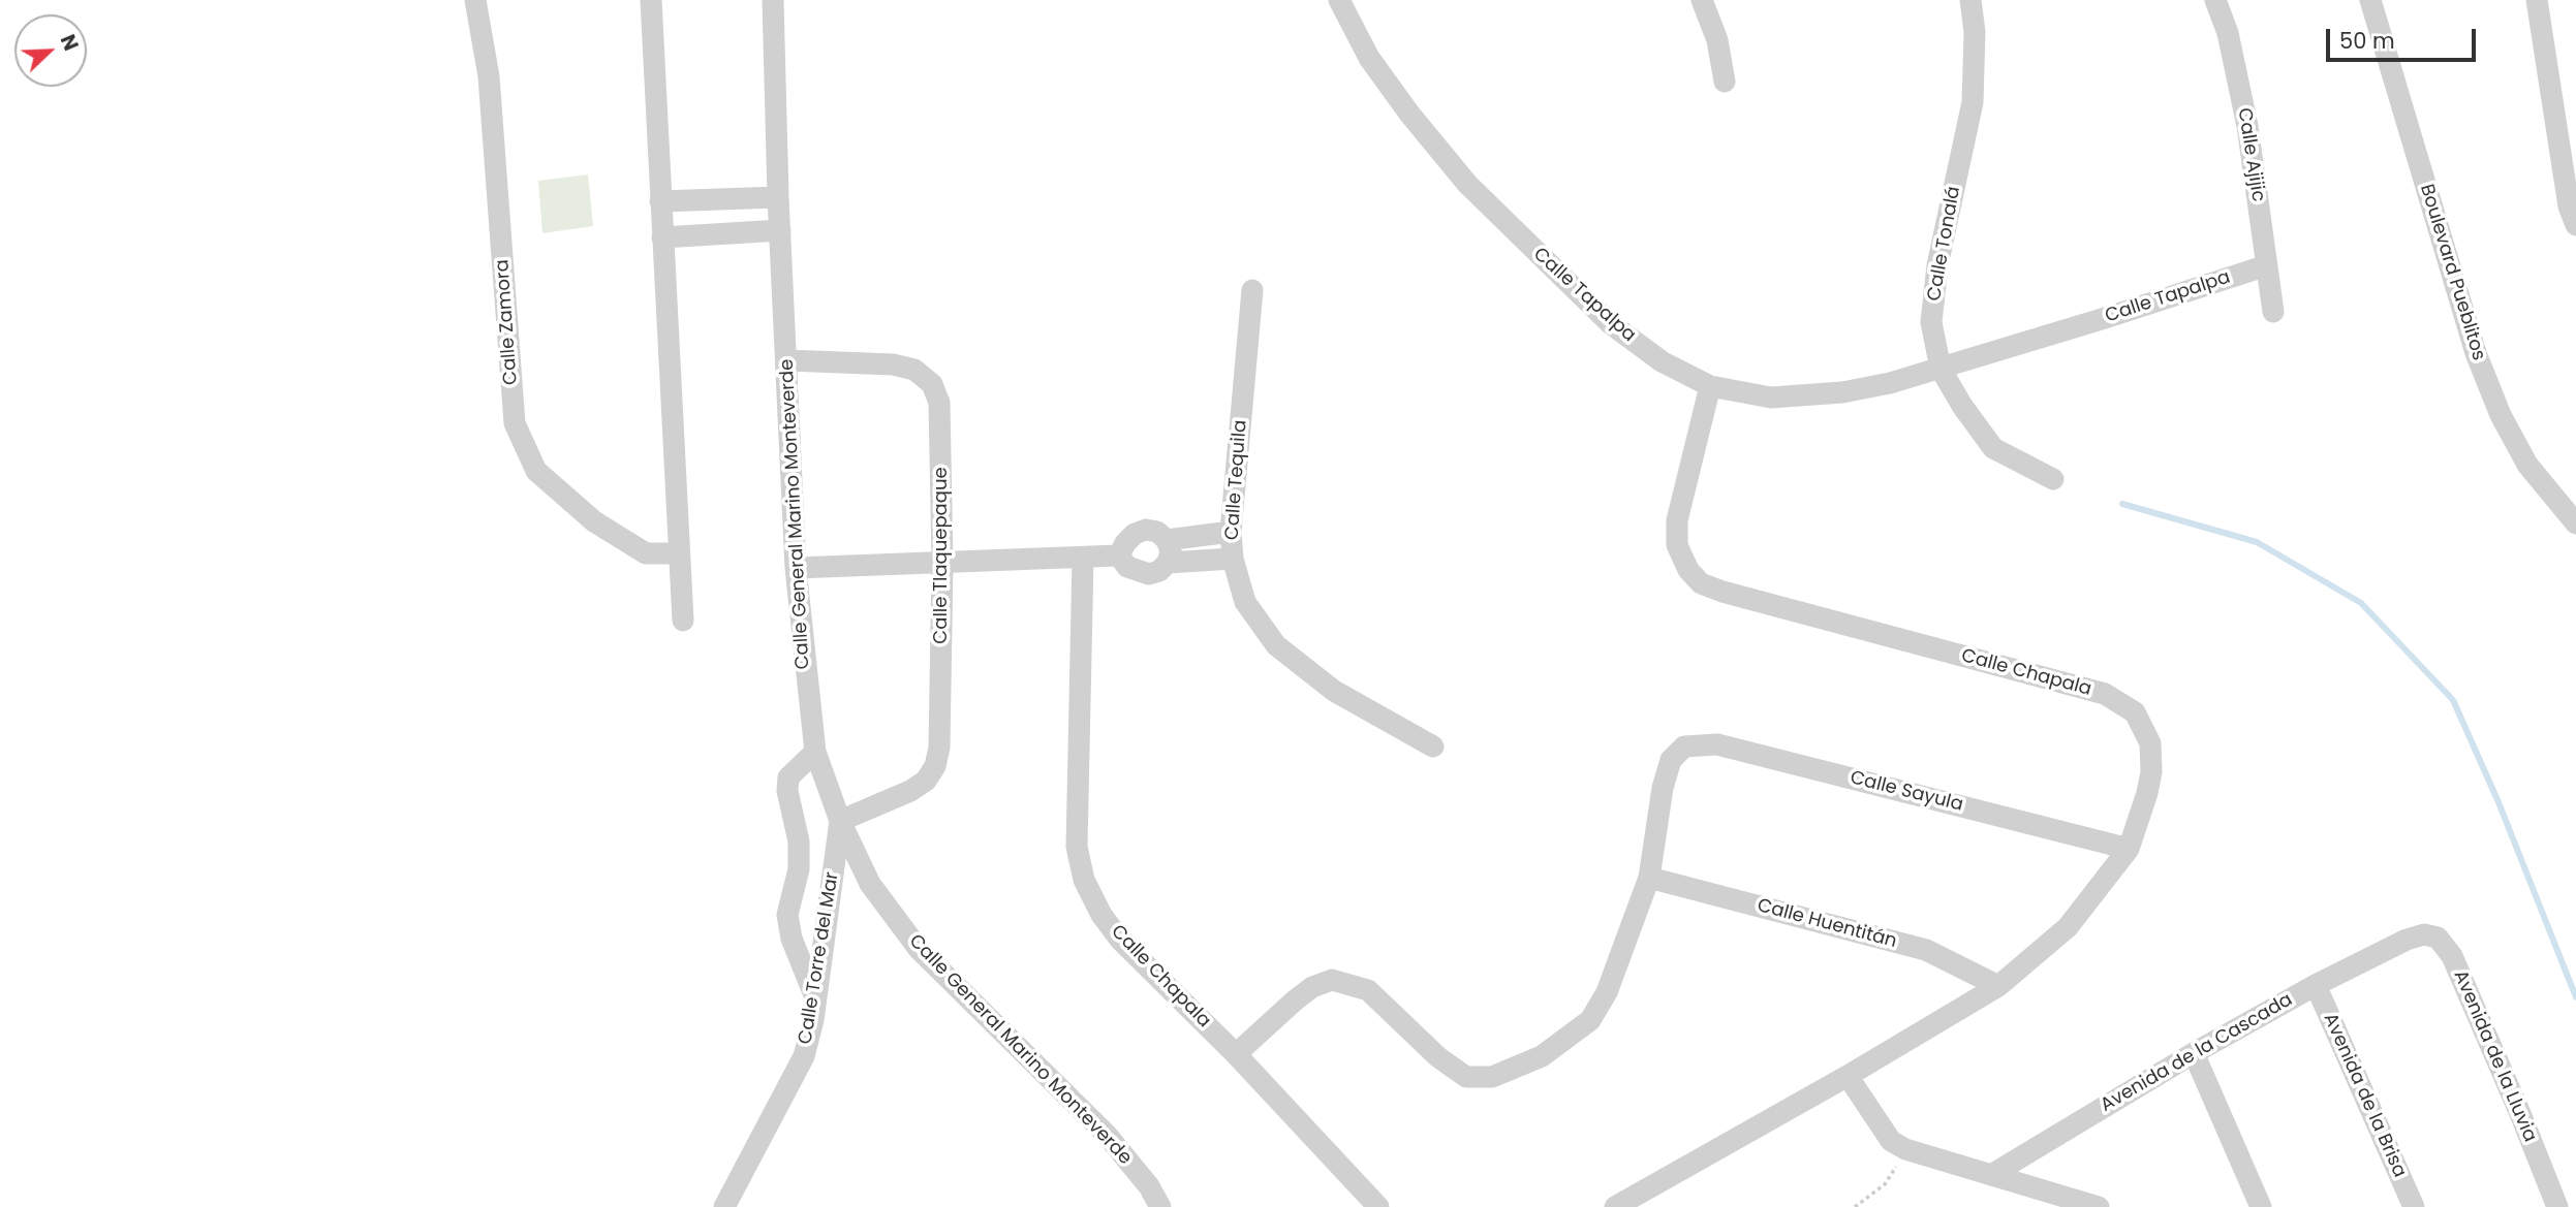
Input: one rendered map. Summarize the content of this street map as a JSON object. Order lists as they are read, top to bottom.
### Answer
{
  "streets": {
    "street": [
      "Calle Ajijic",
      "Calle Tonalá",
      "Boulevard Pueblitos",
      "Calle Tapalpa",
      "Calle Zamora",
      "Calle Tequila",
      "Calle General Marino Monteverde",
      "Calle Tlaquepaque",
      "Calle Chapala",
      "Calle Sayula",
      "Calle Huentitán",
      "Calle Torre del Mar",
      "Avenida de la Cascada",
      "Avenida de la Lluvia",
      "Avenida de la Brisa"
    ]
  },
  "crossings": [
    ["Calle Ajijic", "Calle Tapalpa"],
    ["Calle Tonalá", "Calle Tapalpa"],
    ["Calle Tapalpa", "Calle Chapala"],
    ["Calle General Marino Monteverde", "Calle Tlaquepaque"],
    ["Calle General Marino Monteverde", "Calle Torre del Mar"],
    ["Calle Tlaquepaque", "Calle Torre del Mar"],
    ["Calle Chapala", "Calle Sayula"],
    ["Calle Chapala", "Calle Huentitán"],
    ["Calle Sayula", "Calle Huentitán"],
    ["Avenida de la Cascada", "Avenida de la Lluvia"],
    ["Avenida de la Cascada", "Avenida de la Brisa"]
  ],
  "scale_bar": "50 m",
  "north": "top right"
}
